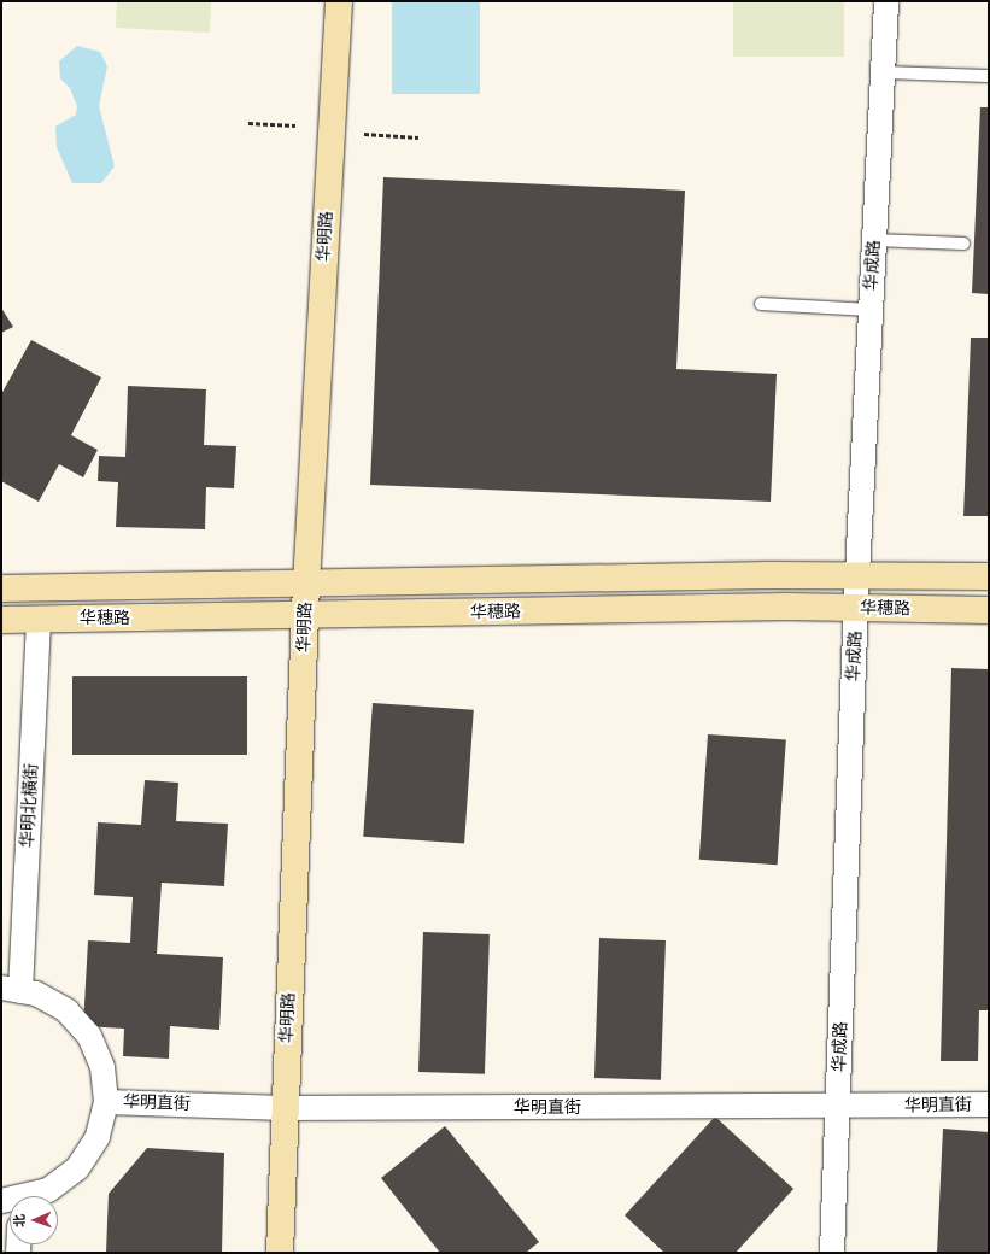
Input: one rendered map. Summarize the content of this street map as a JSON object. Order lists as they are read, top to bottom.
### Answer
{
  "streets": {
    "street": [
      "华明路",
      "华成路",
      "华穗路",
      "华明北橫街",
      "华明直街"
    ]
  },
  "crossings": [
    ["华明路", "华穗路"],
    ["华明路", "华明直街"],
    ["华成路", "华穗路"],
    ["华成路", "华明直街"],
    ["华穗路", "华明北橫街"]
  ],
  "north": "left"
}
